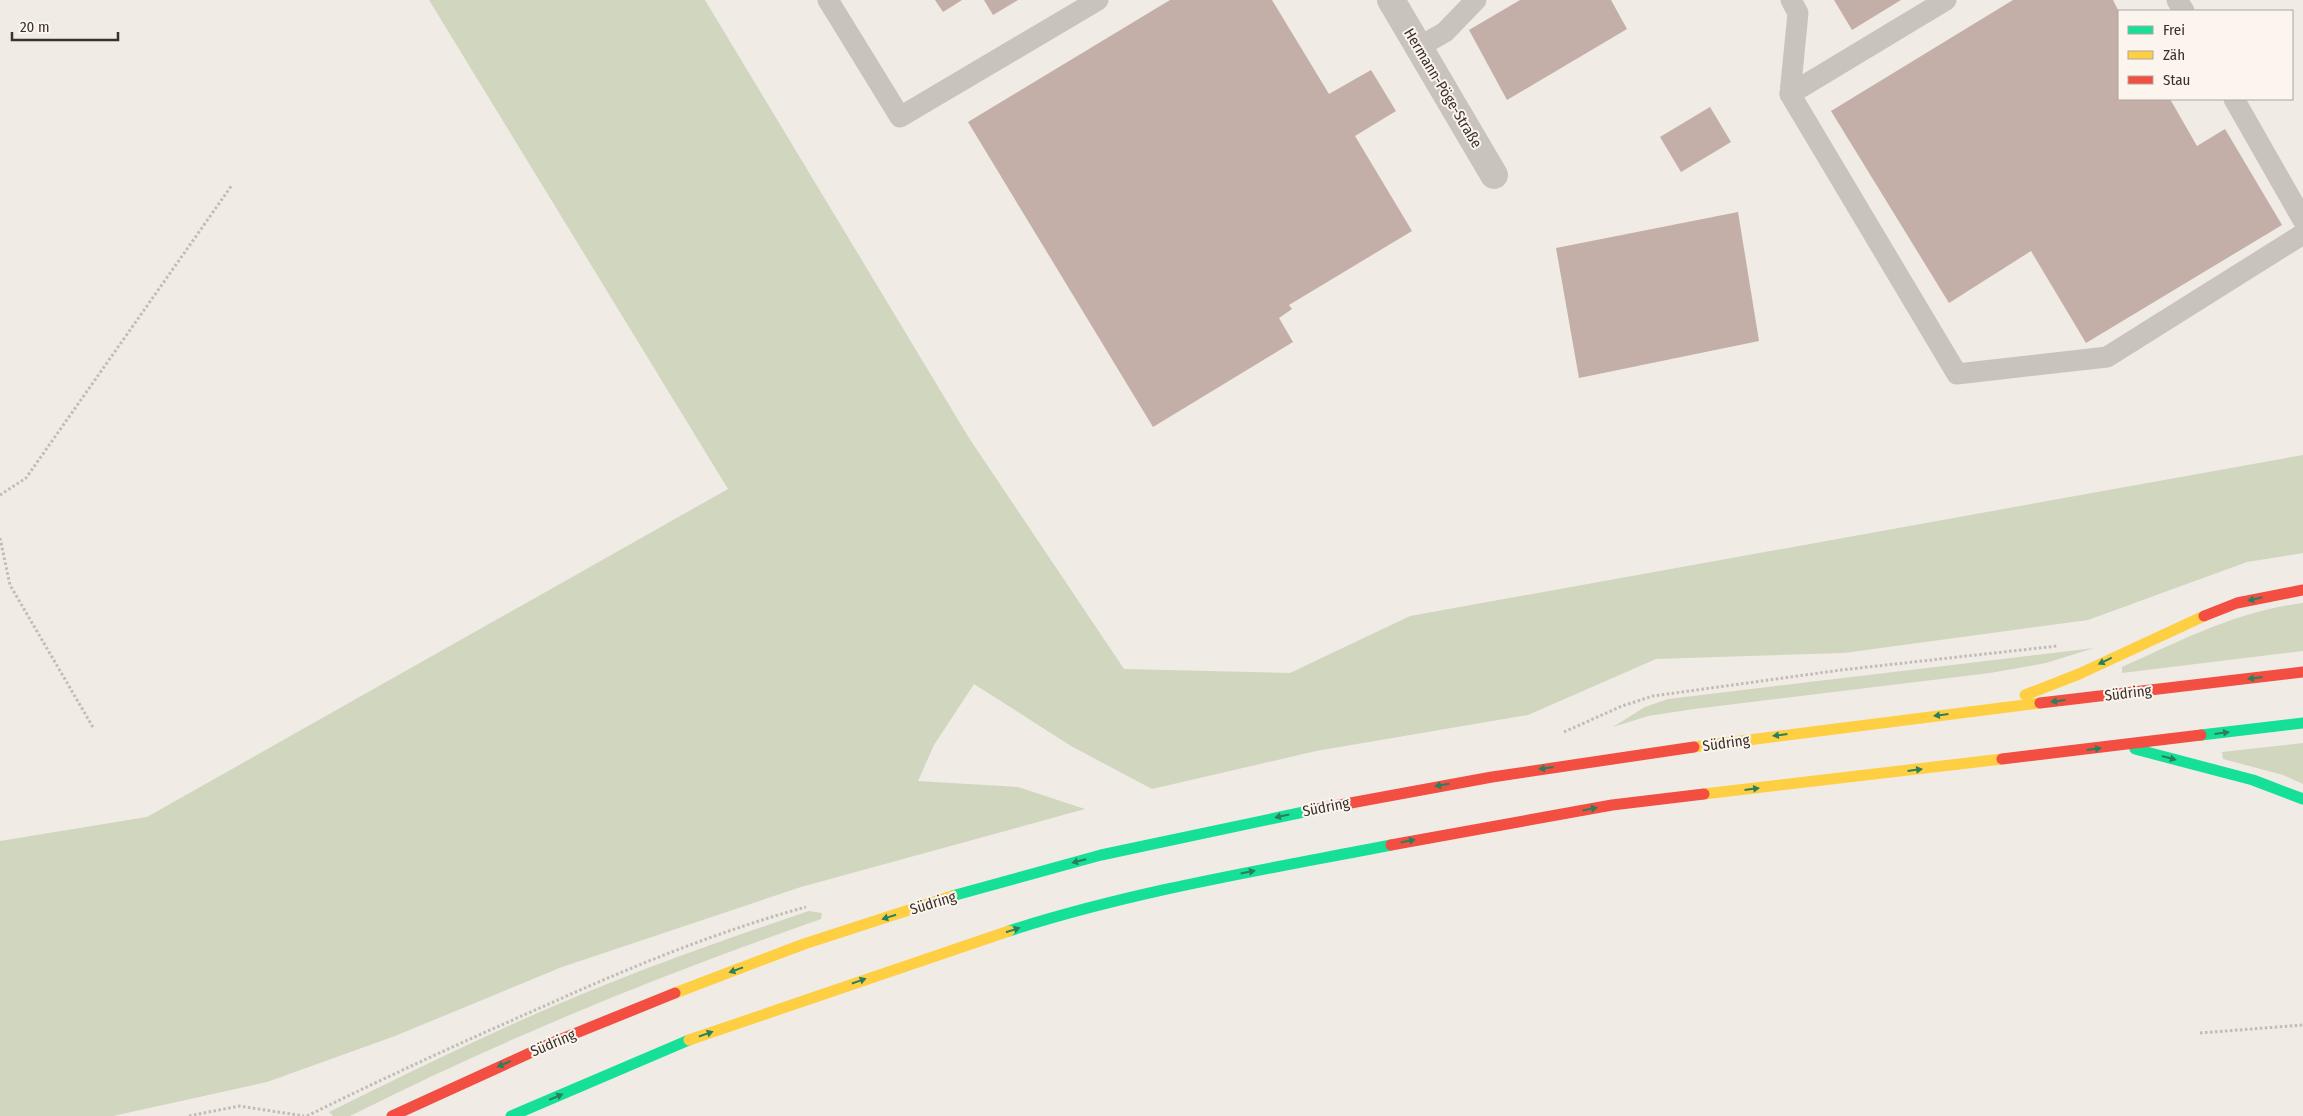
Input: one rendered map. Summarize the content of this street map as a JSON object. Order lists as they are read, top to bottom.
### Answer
{
  "streets": {
    "main road": ["Südring"],
    "street": ["Hermann-Pöge-Straße"]
  },
  "legend": ["Frei", "Zäh", "Stau"],
  "scale_bar": "20 m"
}
